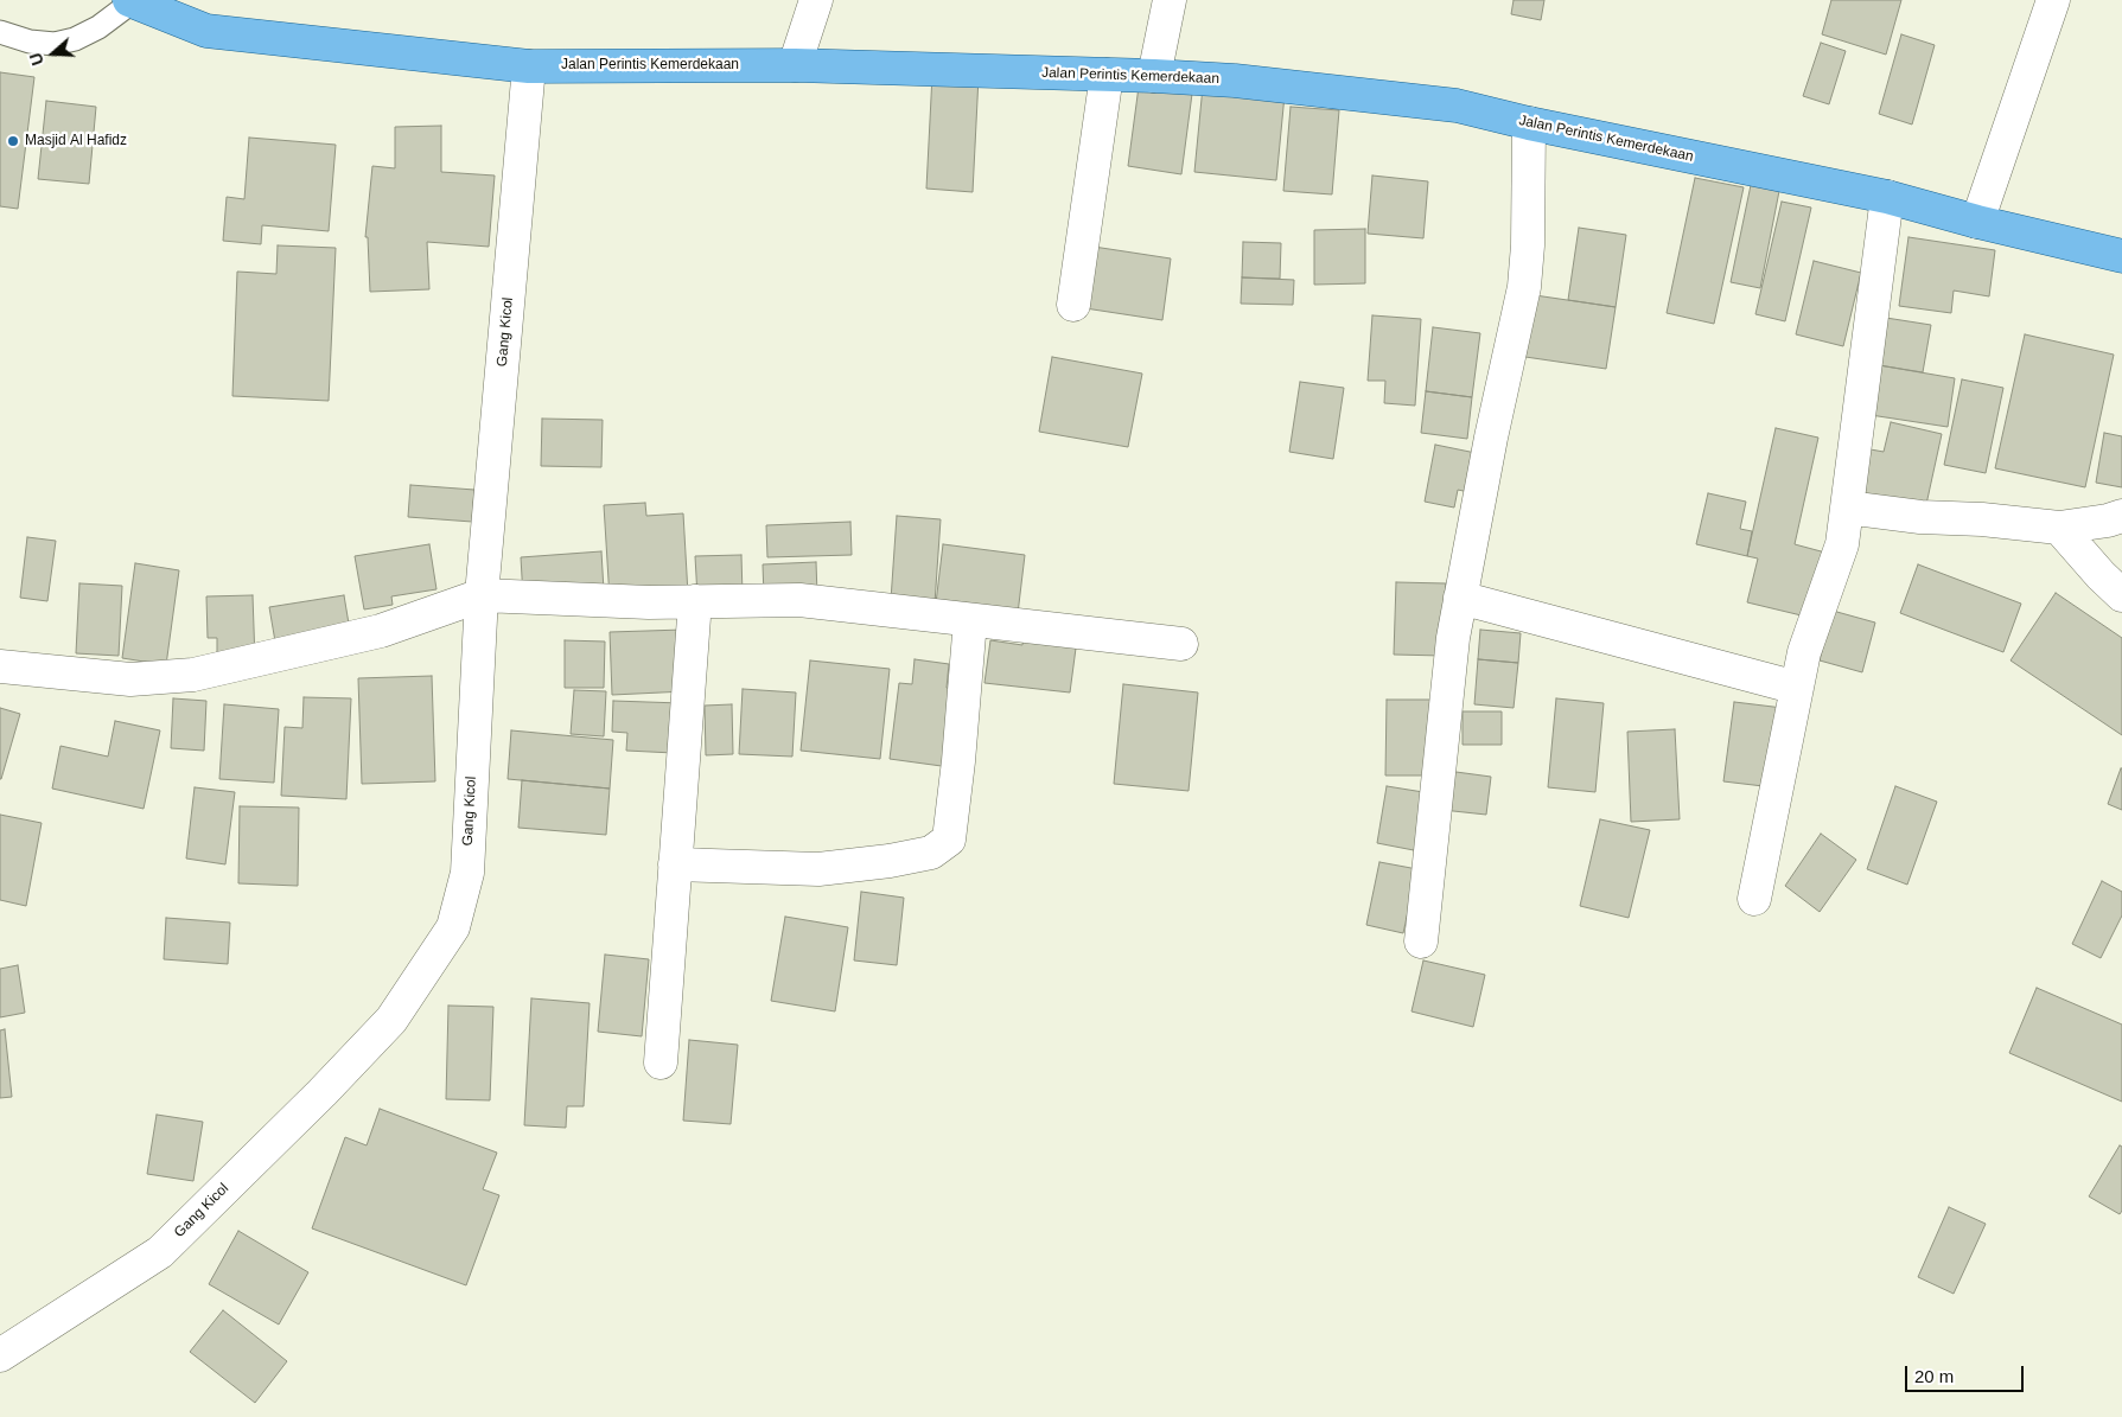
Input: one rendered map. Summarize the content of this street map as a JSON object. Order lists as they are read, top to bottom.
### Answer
{
  "streets": {
    "main road": ["Jalan Perintis Kemerdekaan"],
    "street": ["Gang Kicol"]
  },
  "crossings": [
    ["Jalan Perintis Kemerdekaan", "Gang Kicol"]
  ],
  "places": ["Masjid Al Hafidz"],
  "scale_bar": "20 m",
  "north": "left"
}
